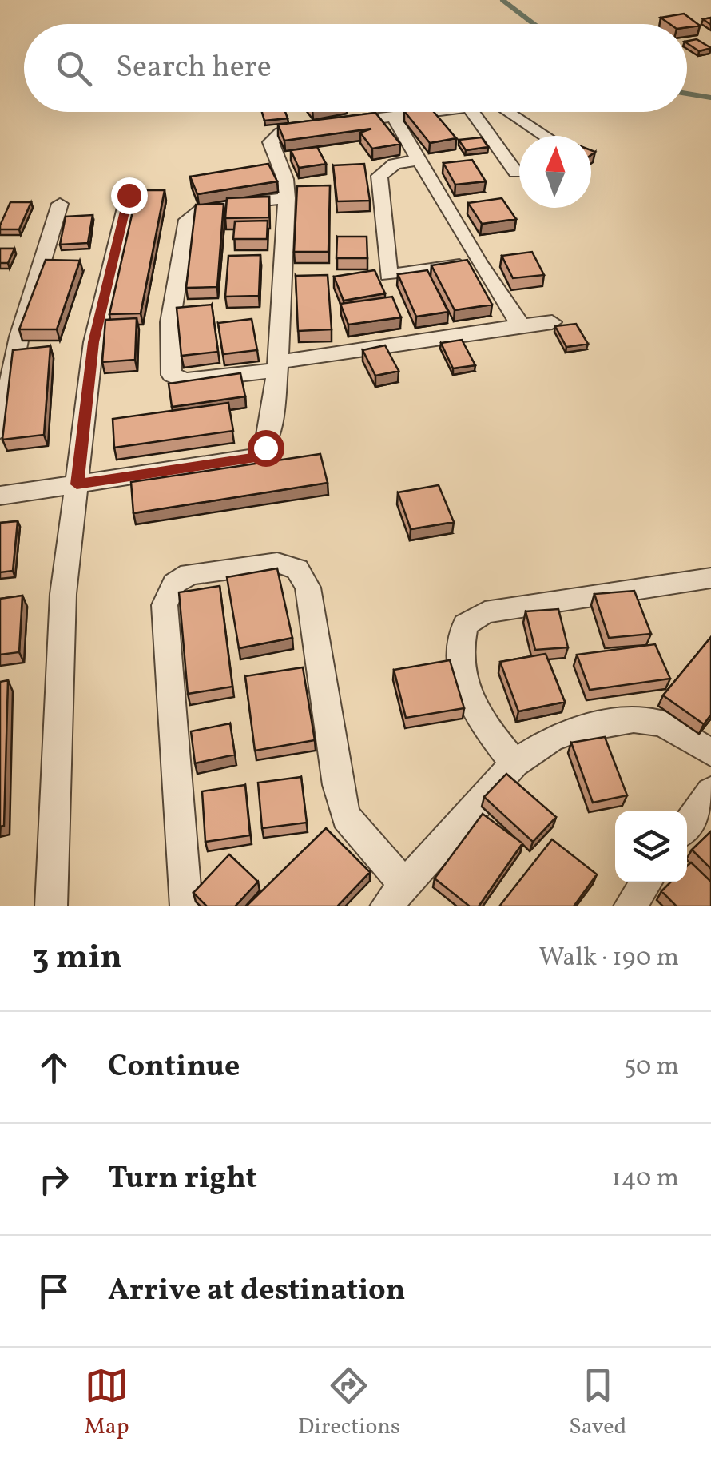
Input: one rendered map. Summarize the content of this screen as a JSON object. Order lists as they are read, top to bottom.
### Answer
{
  "north": "top",
  "page": {
    "search": "Search here",
    "heading": ["3 min", "Walk · 190 m"],
    "list": [
      ["Continue", "50 m"],
      ["Turn right", "140 m"],
      "Arrive at destination"
    ],
    "nav": ["Map", "Directions", "Saved"]
  }
}
